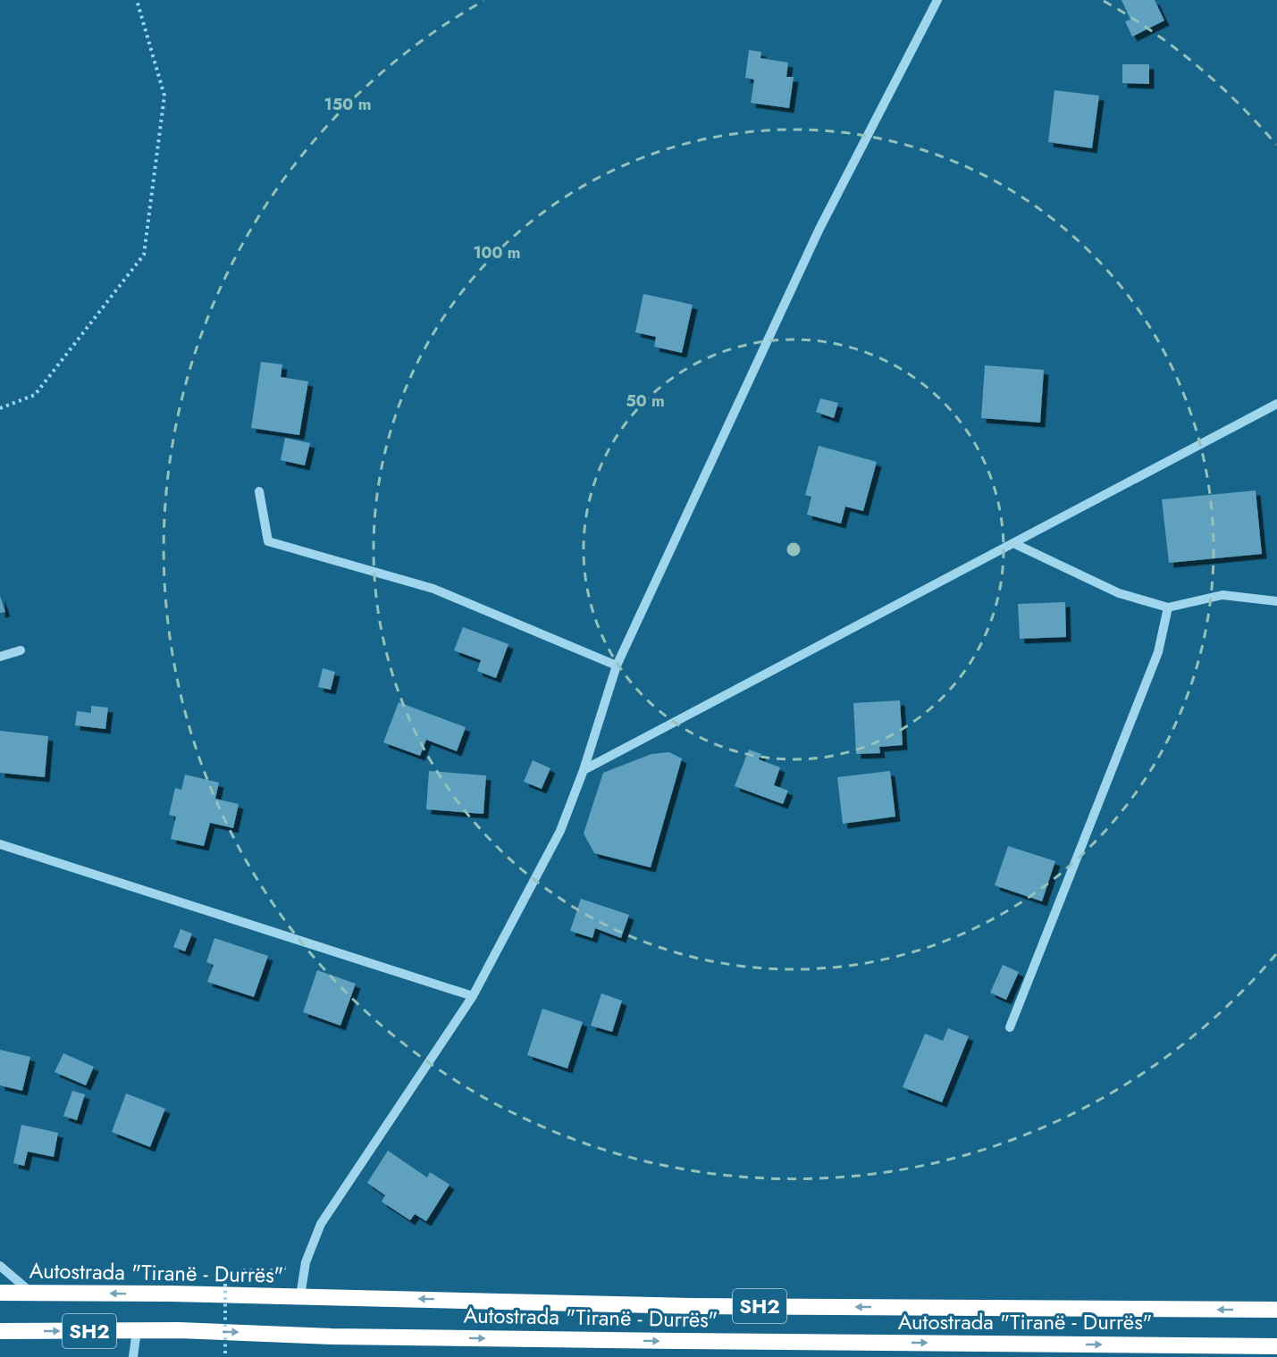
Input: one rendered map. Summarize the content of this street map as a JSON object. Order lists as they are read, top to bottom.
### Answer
{
  "streets": {
    "highway": ["Autostrada \"Tiranë - Durrës\"", "SH2"]
  },
  "rings": ["150 m", "100 m", "50 m"]
}
